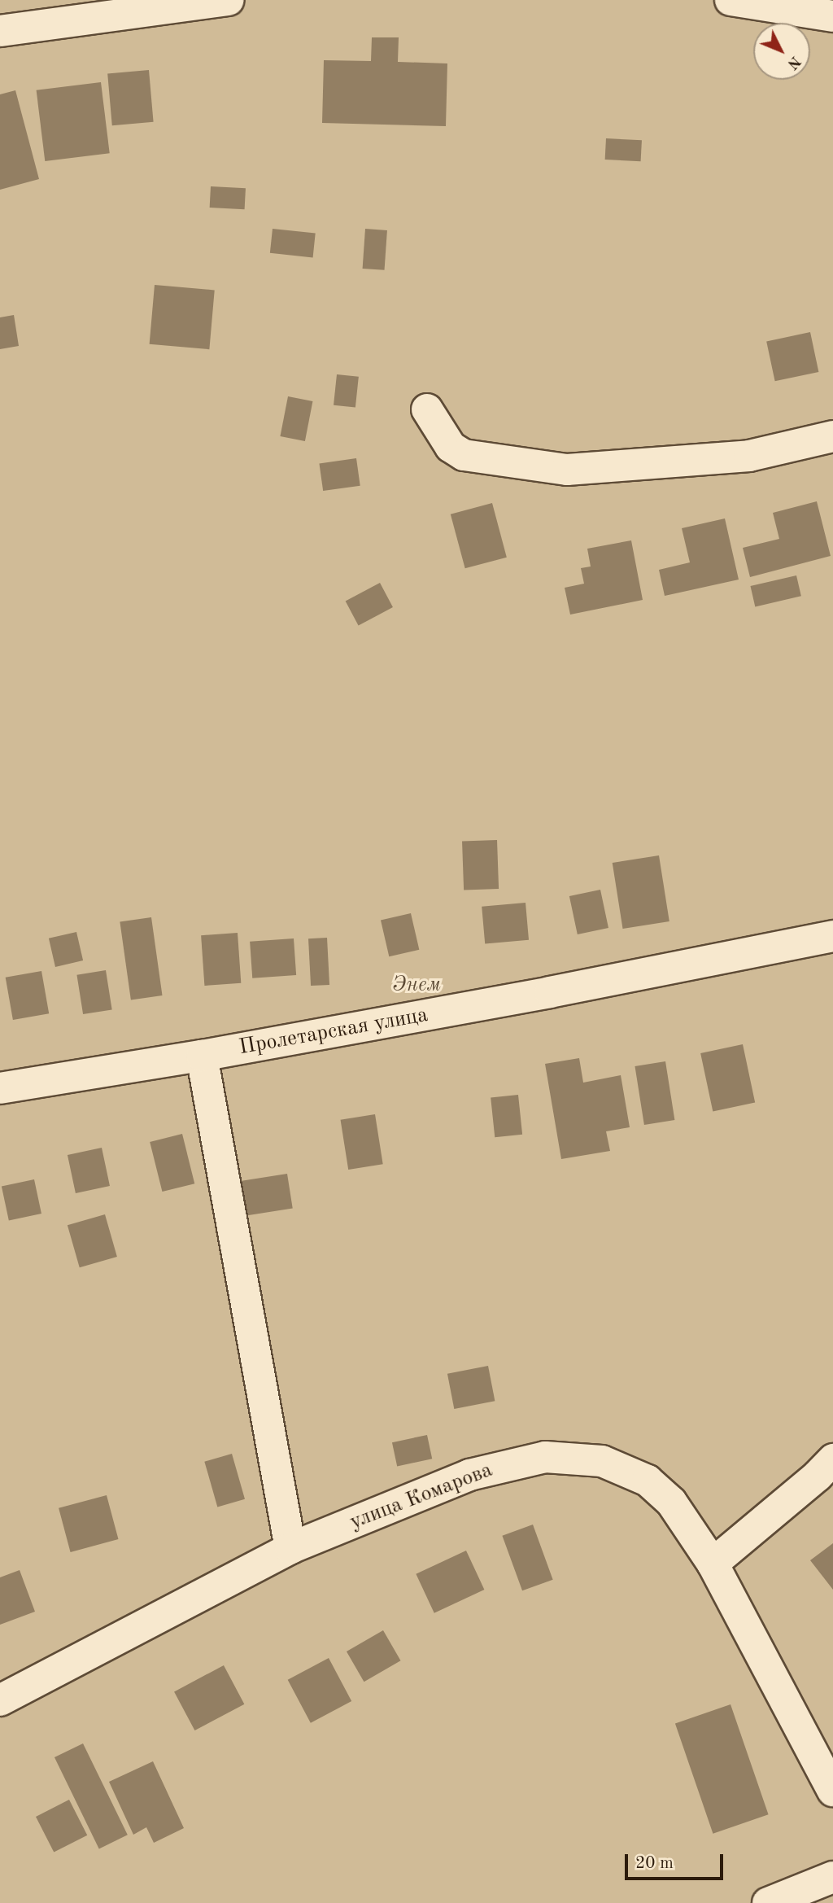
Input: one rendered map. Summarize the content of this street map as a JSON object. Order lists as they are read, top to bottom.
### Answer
{
  "streets": {
    "street": ["Пролетарская улица", "улица Комарова"]
  },
  "parks": ["Энем"],
  "scale_bar": "20 m",
  "north": "bottom right"
}
